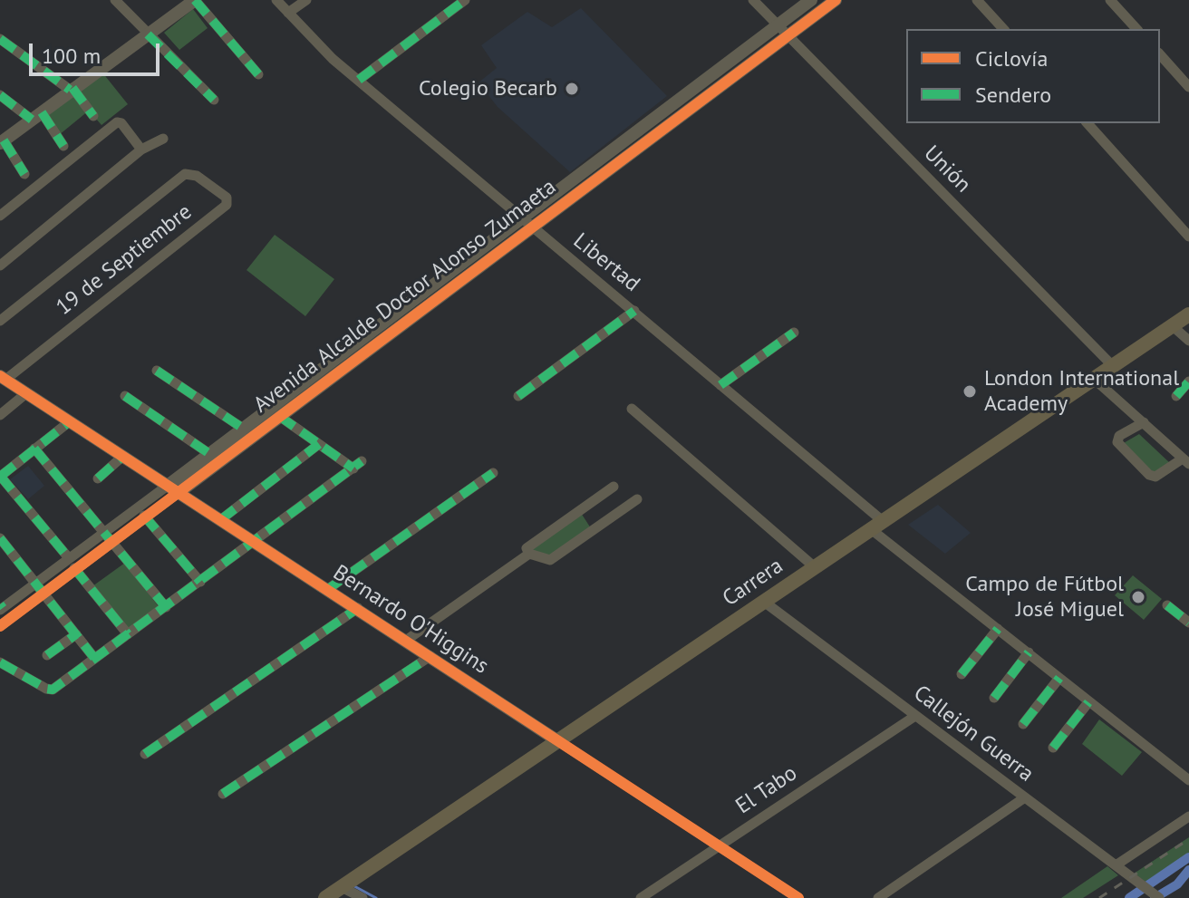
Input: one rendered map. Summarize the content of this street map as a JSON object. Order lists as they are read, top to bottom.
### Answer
{
  "streets": {
    "main road": ["Carrera"],
    "street": [
      "Unión",
      "19 de Septiembre",
      "Libertad",
      "Avenida Alcalde Doctor Alonso Zumaeta",
      "Bernardo O'Higgins",
      "Callejón Guerra",
      "El Tabo"
    ]
  },
  "crossings": [
    ["Unión", "Avenida Alcalde Doctor Alonso Zumaeta"],
    ["Unión", "Carrera"],
    ["19 de Septiembre", "Bernardo O'Higgins"],
    ["Libertad", "Avenida Alcalde Doctor Alonso Zumaeta"],
    ["Libertad", "Carrera"],
    ["Avenida Alcalde Doctor Alonso Zumaeta", "Bernardo O'Higgins"],
    ["Carrera", "Bernardo O'Higgins"],
    ["Carrera", "Callejón Guerra"],
    ["Bernardo O'Higgins", "El Tabo"],
    ["Callejón Guerra", "El Tabo"]
  ],
  "places": ["Colegio Becarb", "London International Academy", "Campo de Fútbol José Miguel"],
  "legend": ["Ciclovía", "Sendero"],
  "scale_bar": "100 m"
}
